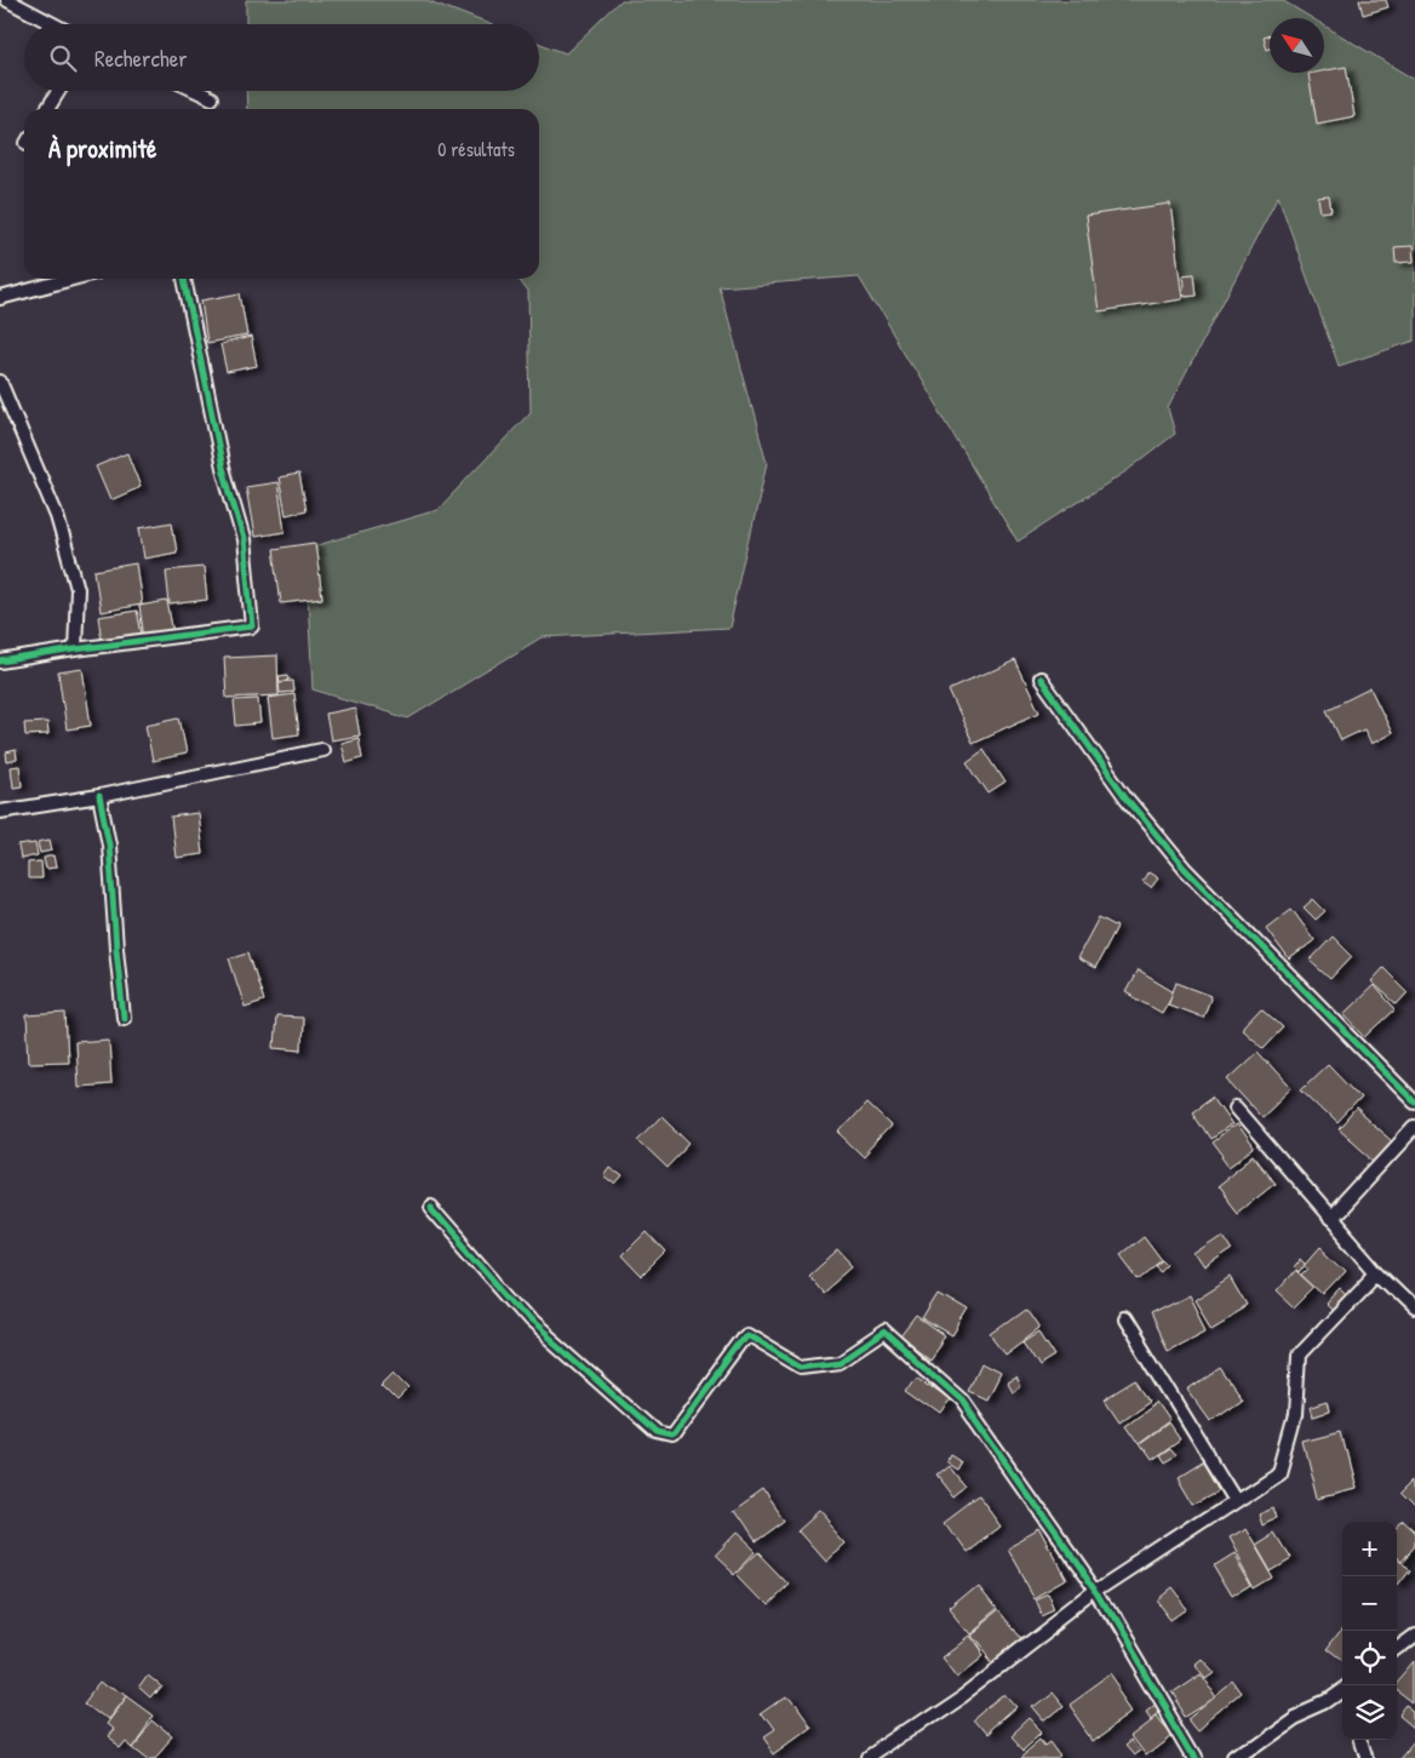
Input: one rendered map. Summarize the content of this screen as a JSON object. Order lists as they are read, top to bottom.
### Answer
{
  "north": "top left",
  "page": {
    "search": "Rechercher",
    "heading": ["À proximité", "0 résultats"],
    "map_buttons": ["+", "−"]
  }
}
